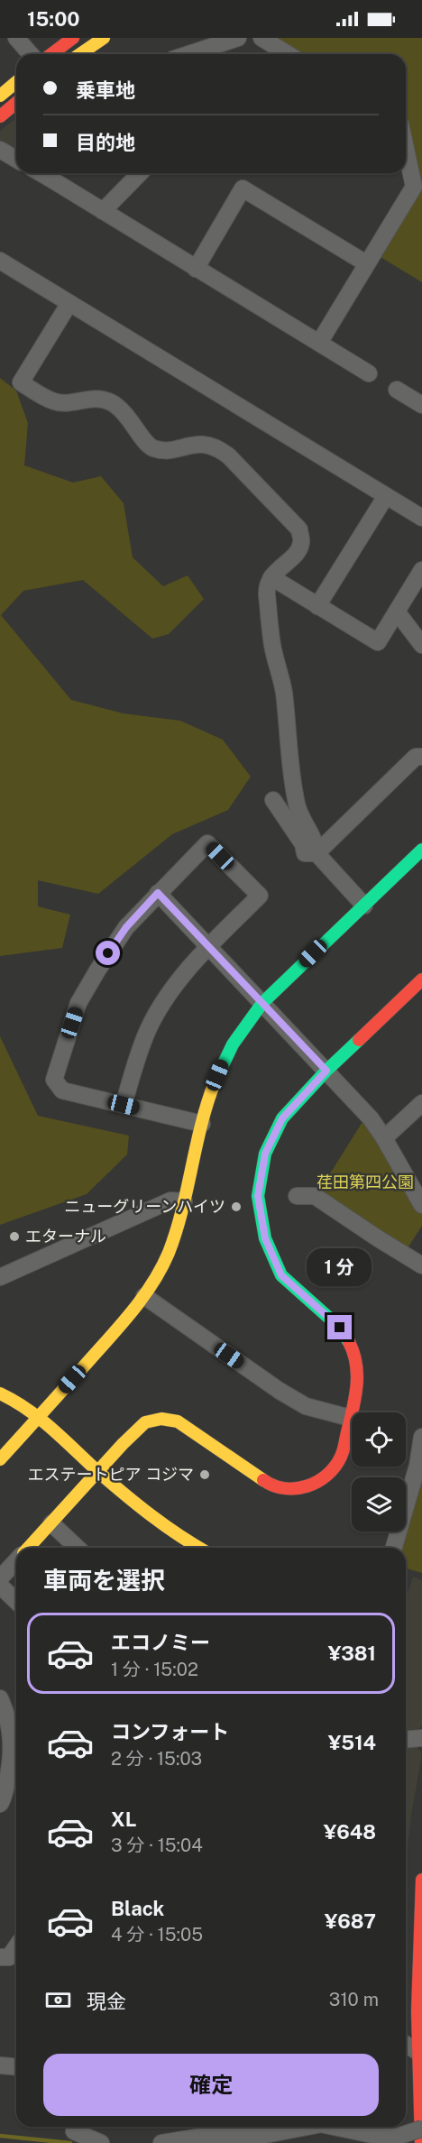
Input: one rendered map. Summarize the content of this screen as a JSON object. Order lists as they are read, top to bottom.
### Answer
{
  "parks": ["荏田第四公園"],
  "places": ["ニューグリーンハイツ", "エターナル", "エステートピア コジマ"],
  "page": {
    "status": "15:00",
    "banner": ["乗車地", "目的地"],
    "bubble": "1 分",
    "heading": "車両を選択",
    "list": [
      {
        "name": "エコノミー",
        "note": "1 分 · 15:02",
        "value": "¥381"
      },
      {
        "name": "コンフォート",
        "note": "2 分 · 15:03",
        "value": "¥514"
      },
      {
        "name": "XL",
        "note": "3 分 · 15:04",
        "value": "¥648"
      },
      {
        "name": "Black",
        "note": "4 分 · 15:05",
        "value": "¥687"
      }
    ],
    "pay": ["現金", "310 m"],
    "buttons": "確定"
  }
}
